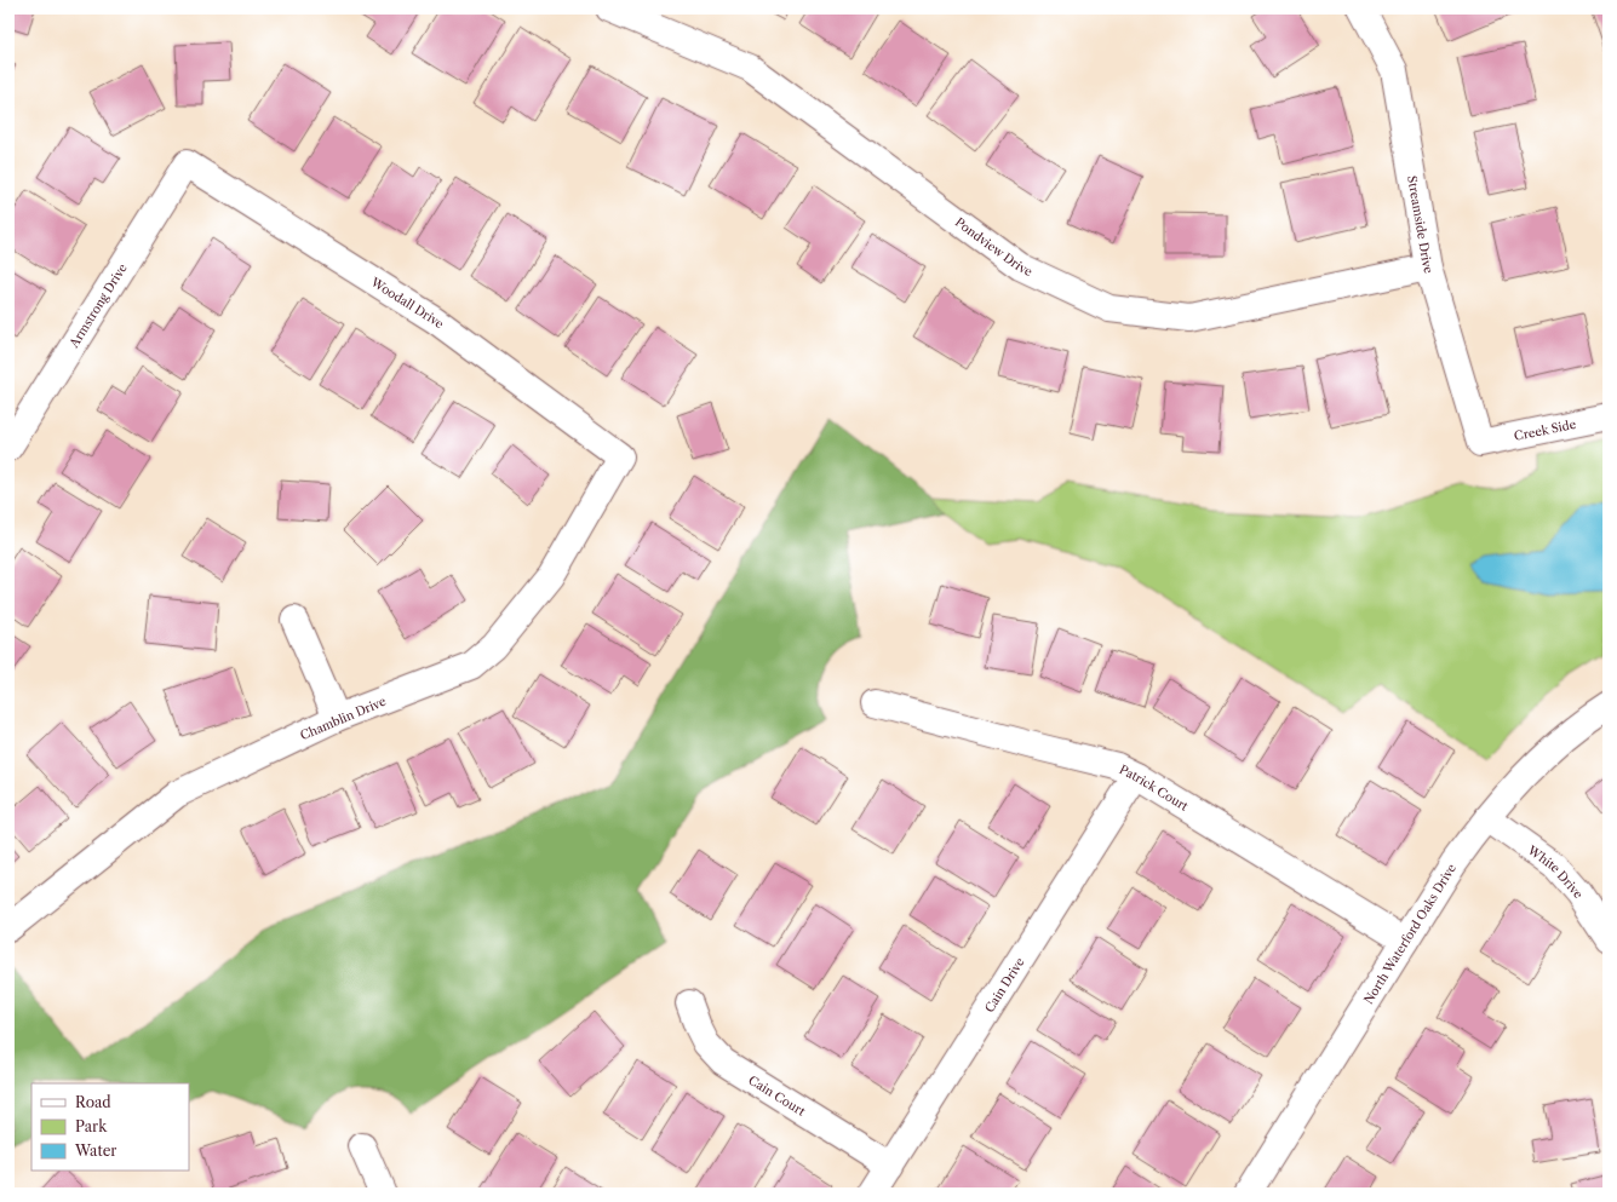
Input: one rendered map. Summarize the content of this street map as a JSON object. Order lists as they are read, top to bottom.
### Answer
{
  "streets": {
    "street": [
      "Streamside Drive",
      "Pondview Drive",
      "Woodall Drive",
      "Armstrong Drive",
      "Creek Side",
      "Chamblin Drive",
      "Patrick Court",
      "White Drive",
      "North Waterford Oaks Drive",
      "Cain Drive",
      "Cain Court"
    ]
  },
  "crossings": [
    ["Streamside Drive", "Pondview Drive"],
    ["Streamside Drive", "Creek Side"],
    ["Woodall Drive", "Armstrong Drive"],
    ["Woodall Drive", "Chamblin Drive"],
    ["Patrick Court", "North Waterford Oaks Drive"],
    ["Patrick Court", "Cain Drive"],
    ["White Drive", "North Waterford Oaks Drive"],
    ["Cain Drive", "Cain Court"]
  ],
  "legend": ["Road", "Park", "Water"]
}
